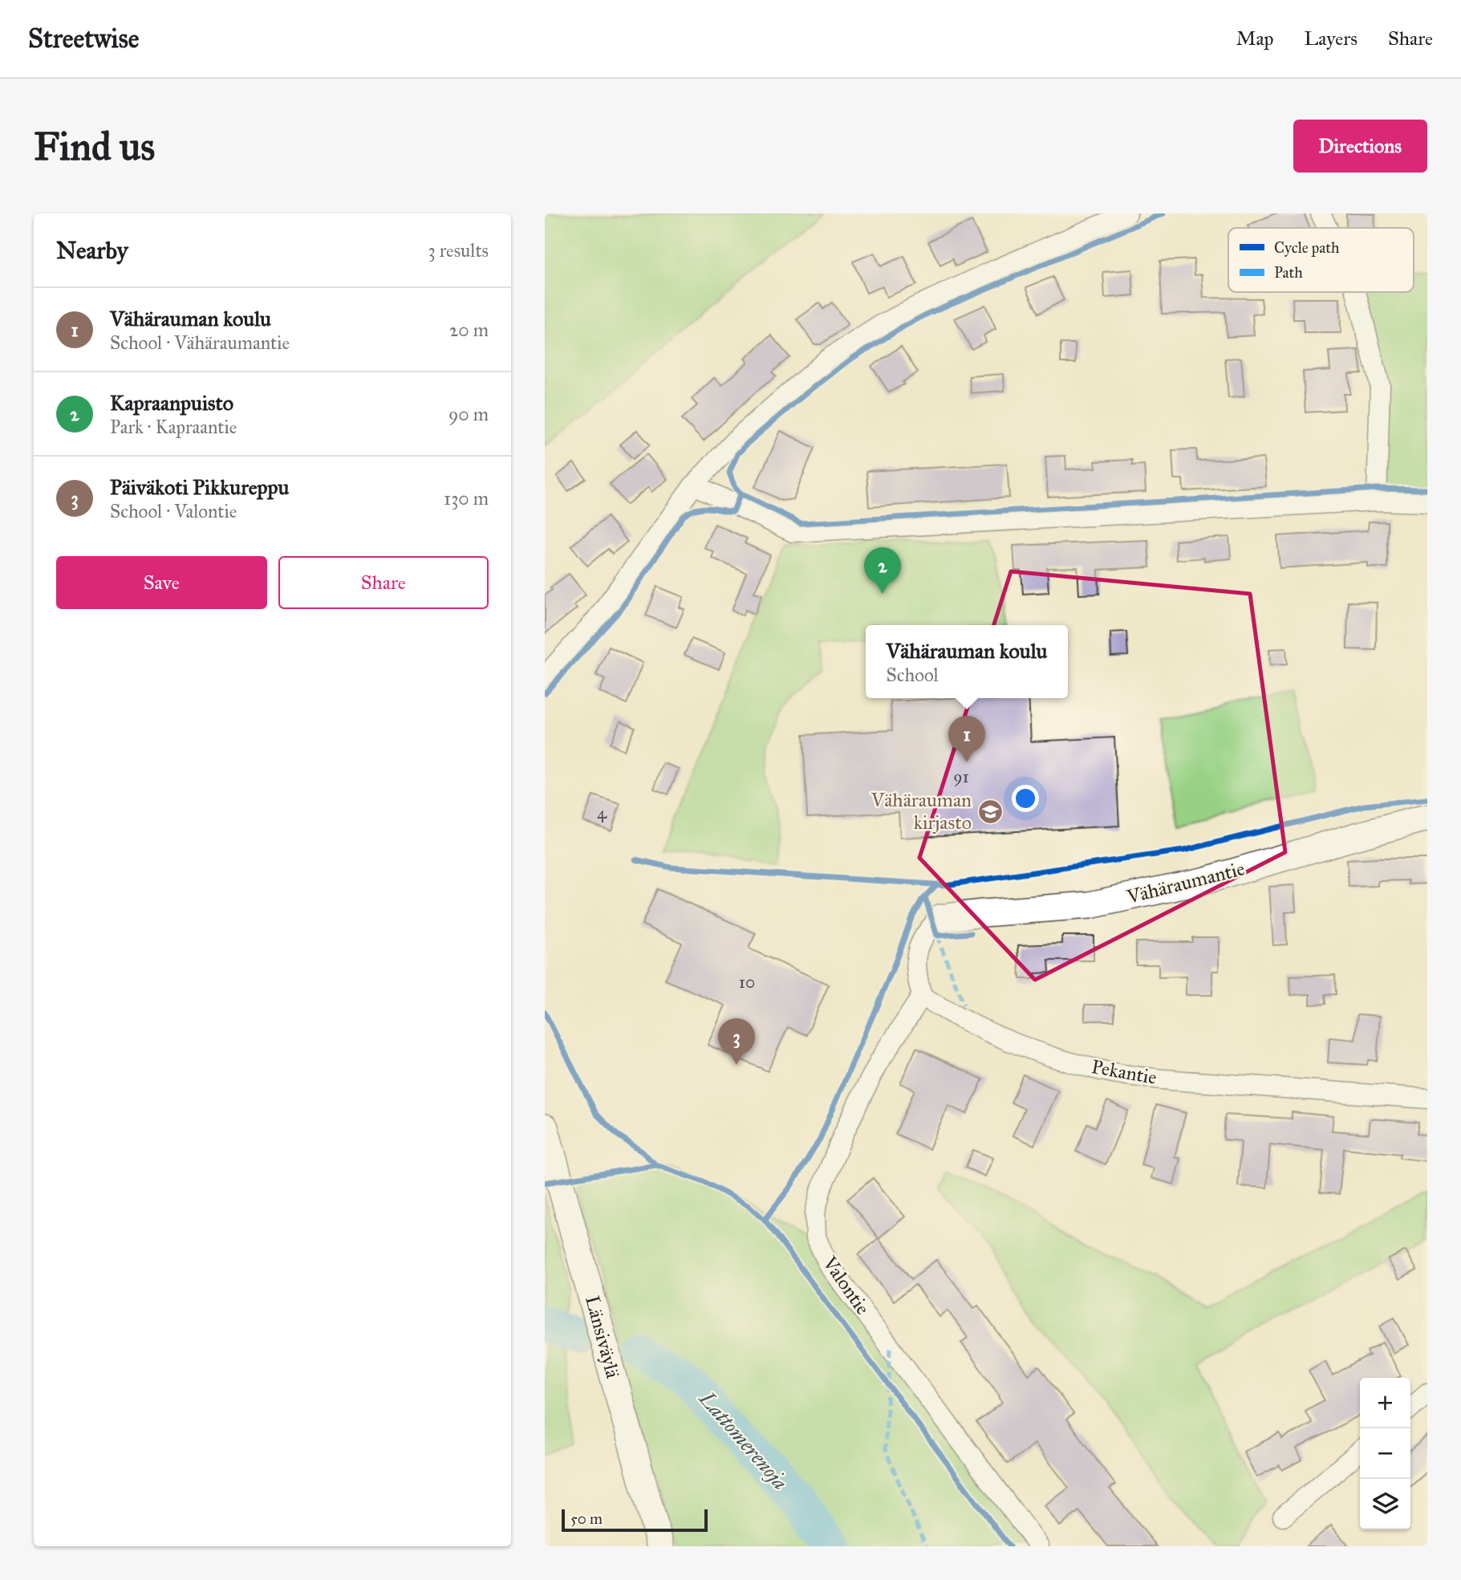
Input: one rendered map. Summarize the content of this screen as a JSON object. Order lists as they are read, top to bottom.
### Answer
{
  "streets": {
    "street": [
      "Vähäraumantie",
      "Pekantie",
      "Valontie",
      "Länsiväylä"
    ]
  },
  "crossings": [
    ["Pekantie", "Valontie"]
  ],
  "water": ["Lattomerenoja"],
  "places": {
    "school or university": ["Vähärauman kirjasto"]
  },
  "house_numbers": ["91", "4", "10"],
  "legend": ["Cycle path", "Path"],
  "scale_bar": "50 m",
  "page": {
    "header": "Streetwise",
    "nav": ["Map", "Layers", "Share"],
    "buttons": [
      "Directions",
      ["Save", "Share"]
    ],
    "title": "Find us",
    "heading": ["Nearby", "3 results"],
    "list": [
      {
        "mark": "1",
        "name": "Vähärauman koulu",
        "note": "School · Vähäraumantie",
        "value": "20 m"
      },
      {
        "mark": "2",
        "name": "Kapraanpuisto",
        "note": "Park · Kapraantie",
        "value": "90 m"
      },
      {
        "mark": "3",
        "name": "Päiväkoti Pikkureppu",
        "note": "School · Valontie",
        "value": "130 m"
      }
    ],
    "pins": ["2", "1", "3"],
    "popup": ["Vähärauman koulu", "School"],
    "map_buttons": ["+", "−"],
    "scale": "50 m"
  }
}
